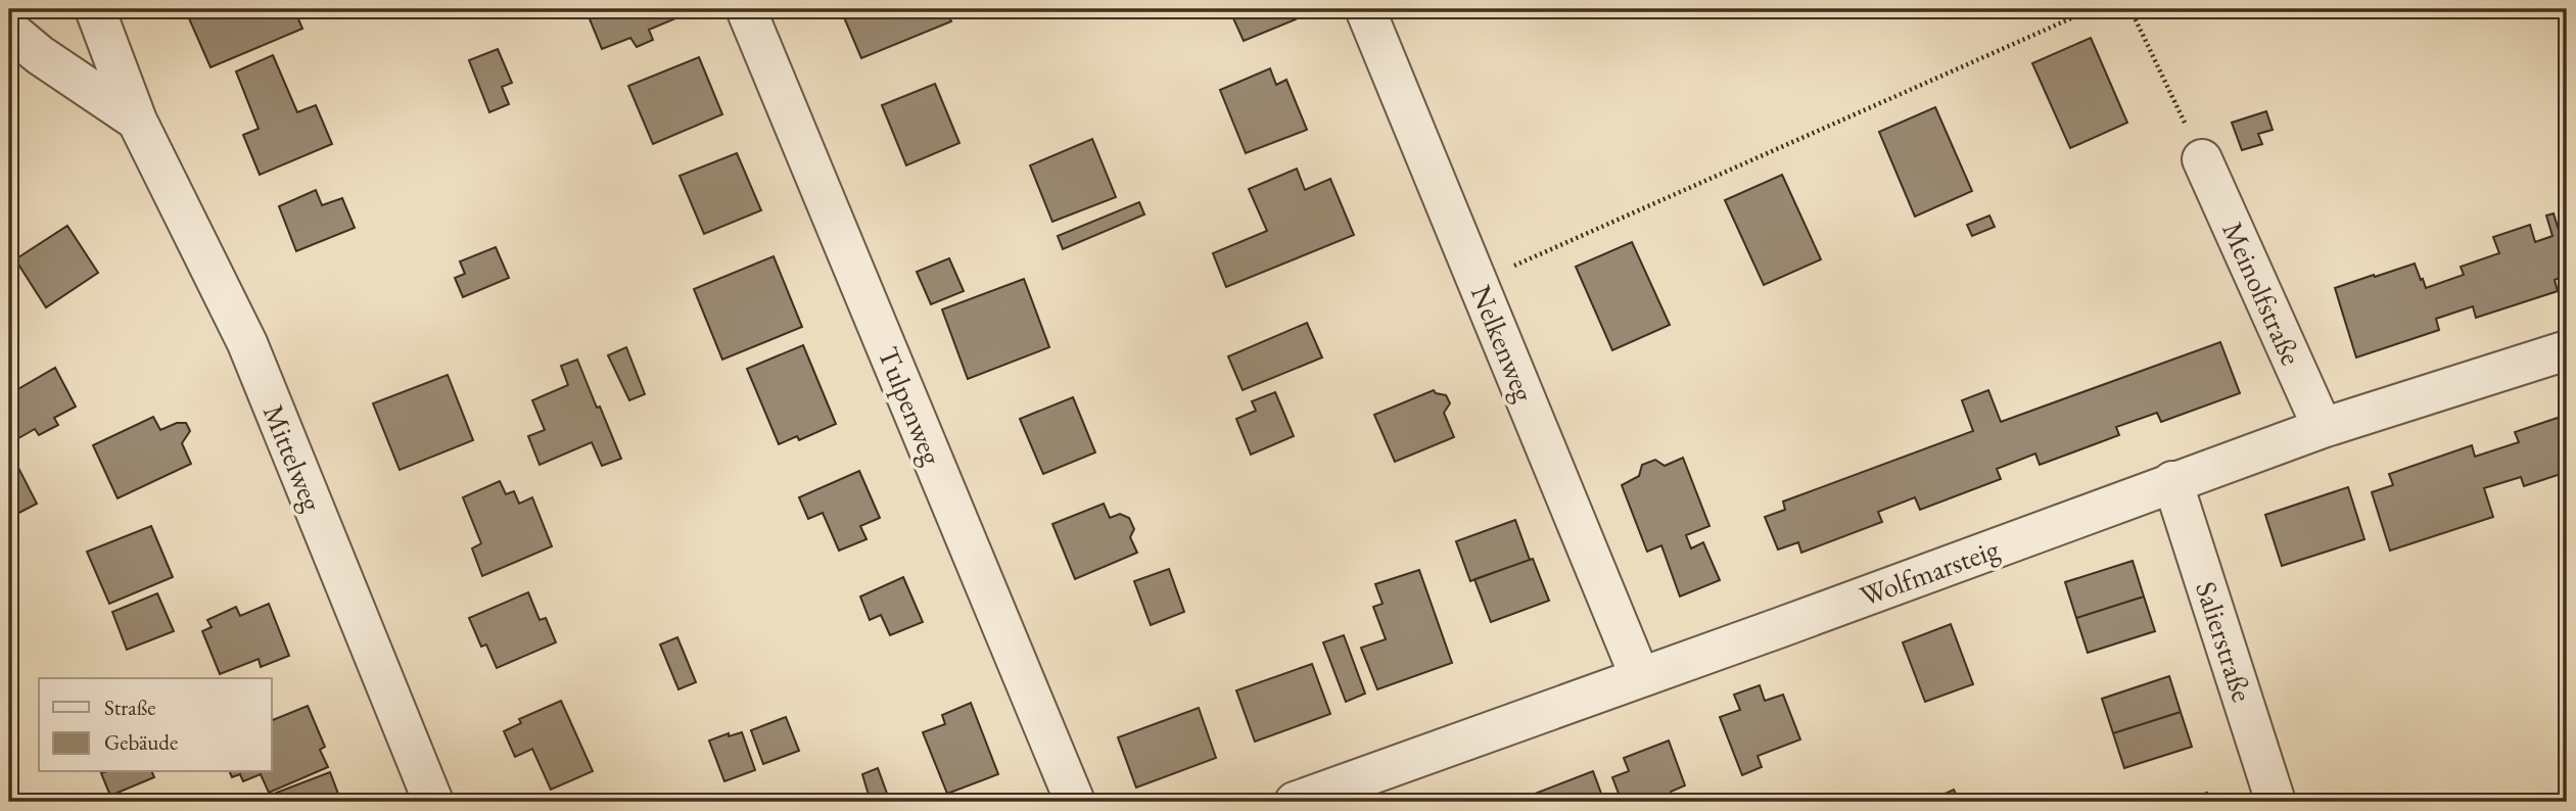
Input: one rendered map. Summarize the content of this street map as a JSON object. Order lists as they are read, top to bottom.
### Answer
{
  "streets": {
    "street": [
      "Meinolfstraße",
      "Nelkenweg",
      "Tulpenweg",
      "Mittelweg",
      "Wolfmarsteig",
      "Salierstraße"
    ]
  },
  "crossings": [
    ["Meinolfstraße", "Wolfmarsteig"],
    ["Nelkenweg", "Wolfmarsteig"],
    ["Wolfmarsteig", "Salierstraße"]
  ],
  "legend": ["Straße", "Gebäude"]
}
